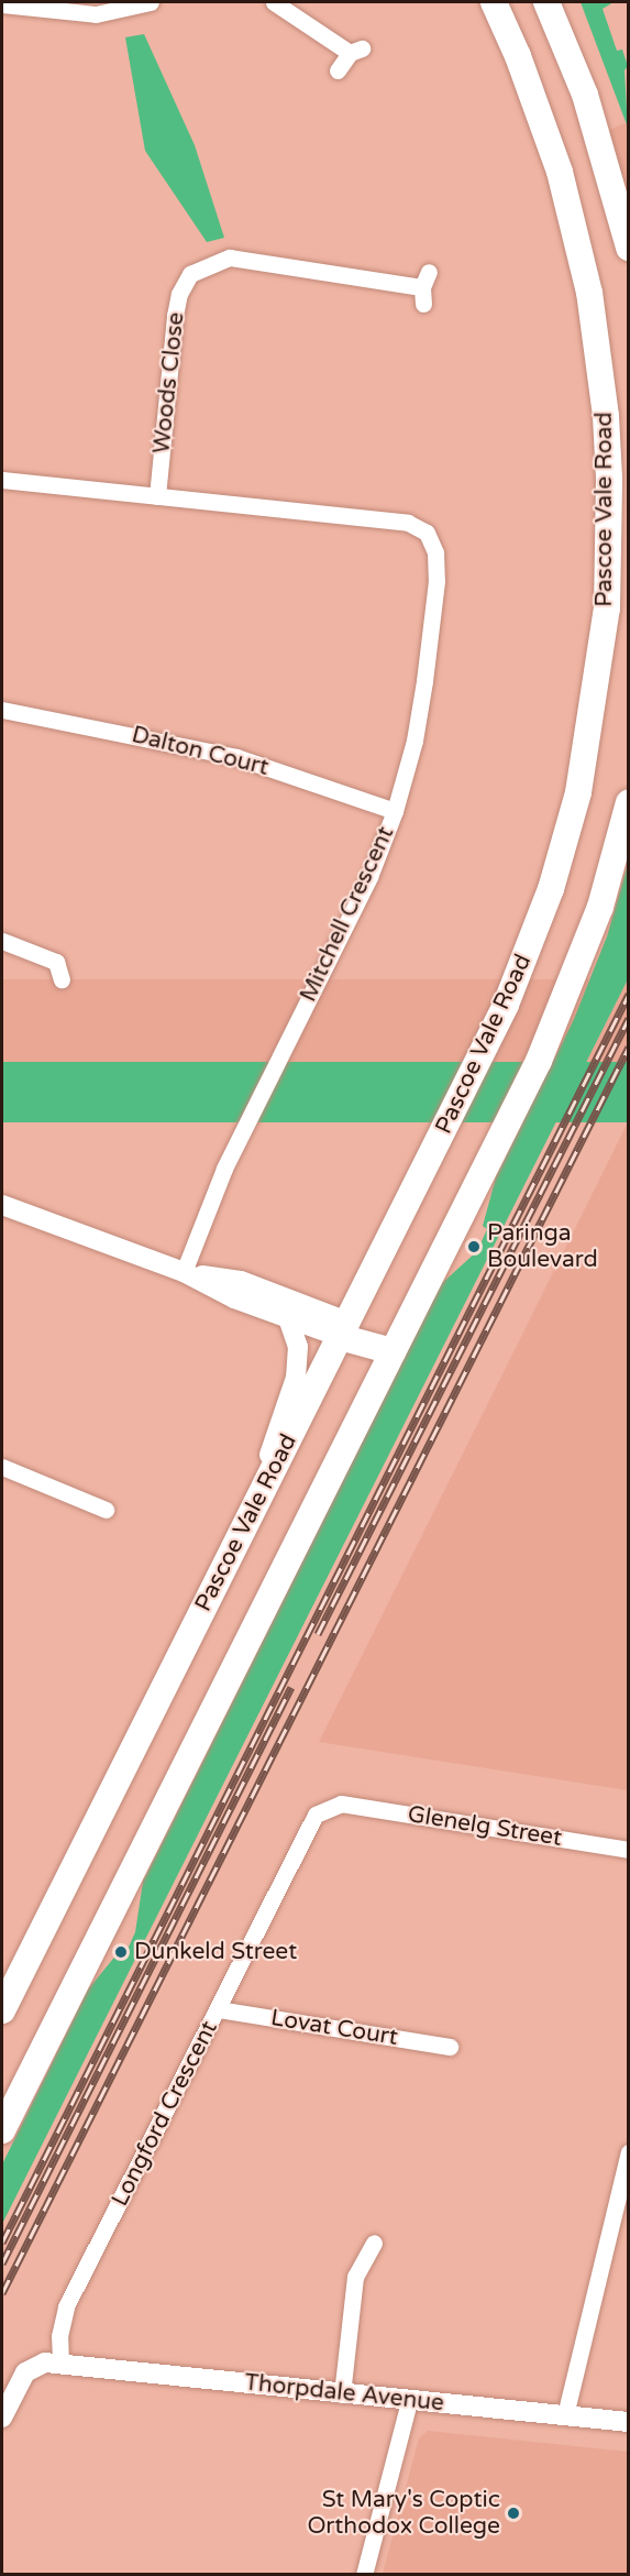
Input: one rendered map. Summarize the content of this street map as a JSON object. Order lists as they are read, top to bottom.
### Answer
{
  "streets": {
    "main road": ["Pascoe Vale Road"],
    "street": [
      "Woods Close",
      "Dalton Court",
      "Mitchell Crescent",
      "Glenelg Street",
      "Lovat Court",
      "Longford Crescent",
      "Thorpdale Avenue"
    ]
  },
  "crossings": [
    ["Woods Close", "Mitchell Crescent"],
    ["Dalton Court", "Mitchell Crescent"],
    ["Glenelg Street", "Longford Crescent"],
    ["Lovat Court", "Longford Crescent"],
    ["Longford Crescent", "Thorpdale Avenue"]
  ],
  "places": ["Paringa Boulevard", "Dunkeld Street", "St Mary's Coptic Orthodox College"]
}
